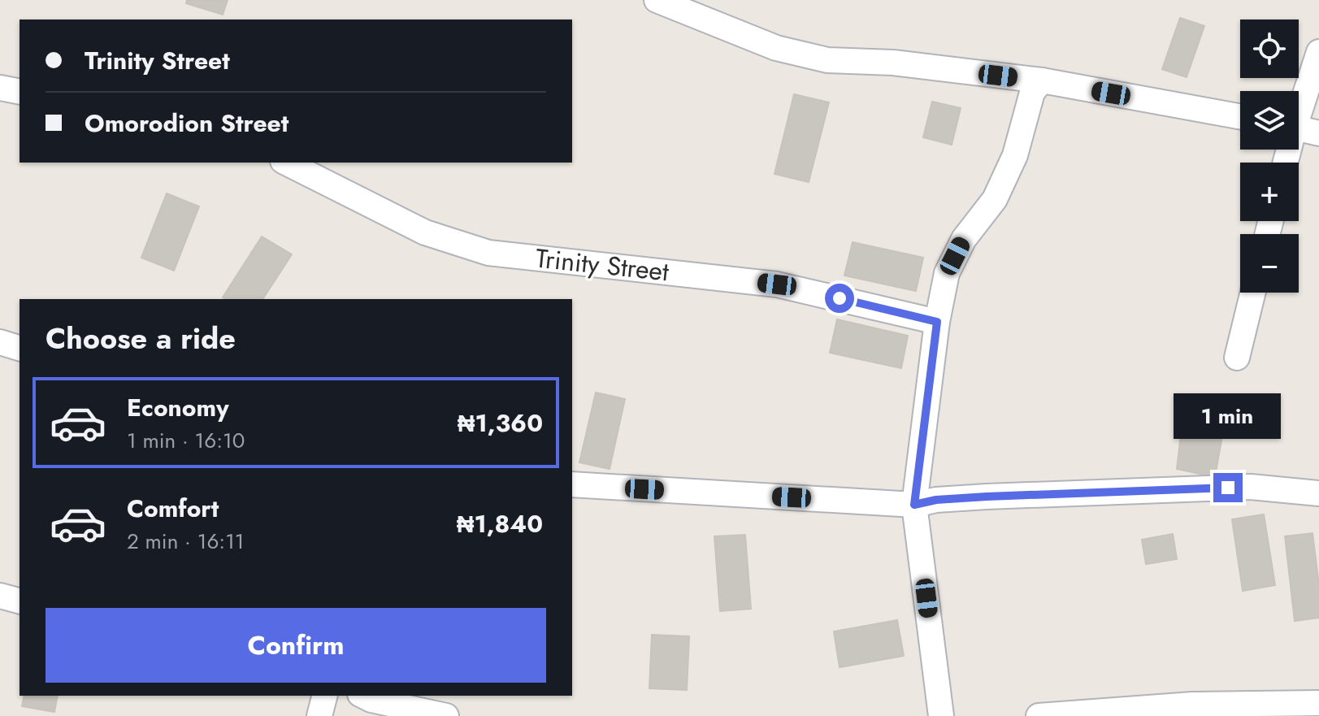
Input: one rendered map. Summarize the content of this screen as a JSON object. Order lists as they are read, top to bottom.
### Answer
{
  "streets": {
    "street": ["Trinity Street"]
  },
  "page": {
    "map_buttons": ["+", "−"],
    "banner": ["Trinity Street", "Omorodion Street"],
    "heading": "Choose a ride",
    "list": [
      {
        "name": "Economy",
        "note": "1 min · 16:10",
        "value": "₦1,360"
      },
      {
        "name": "Comfort",
        "note": "2 min · 16:11",
        "value": "₦1,840"
      }
    ],
    "bubble": "1 min",
    "buttons": "Confirm"
  }
}
